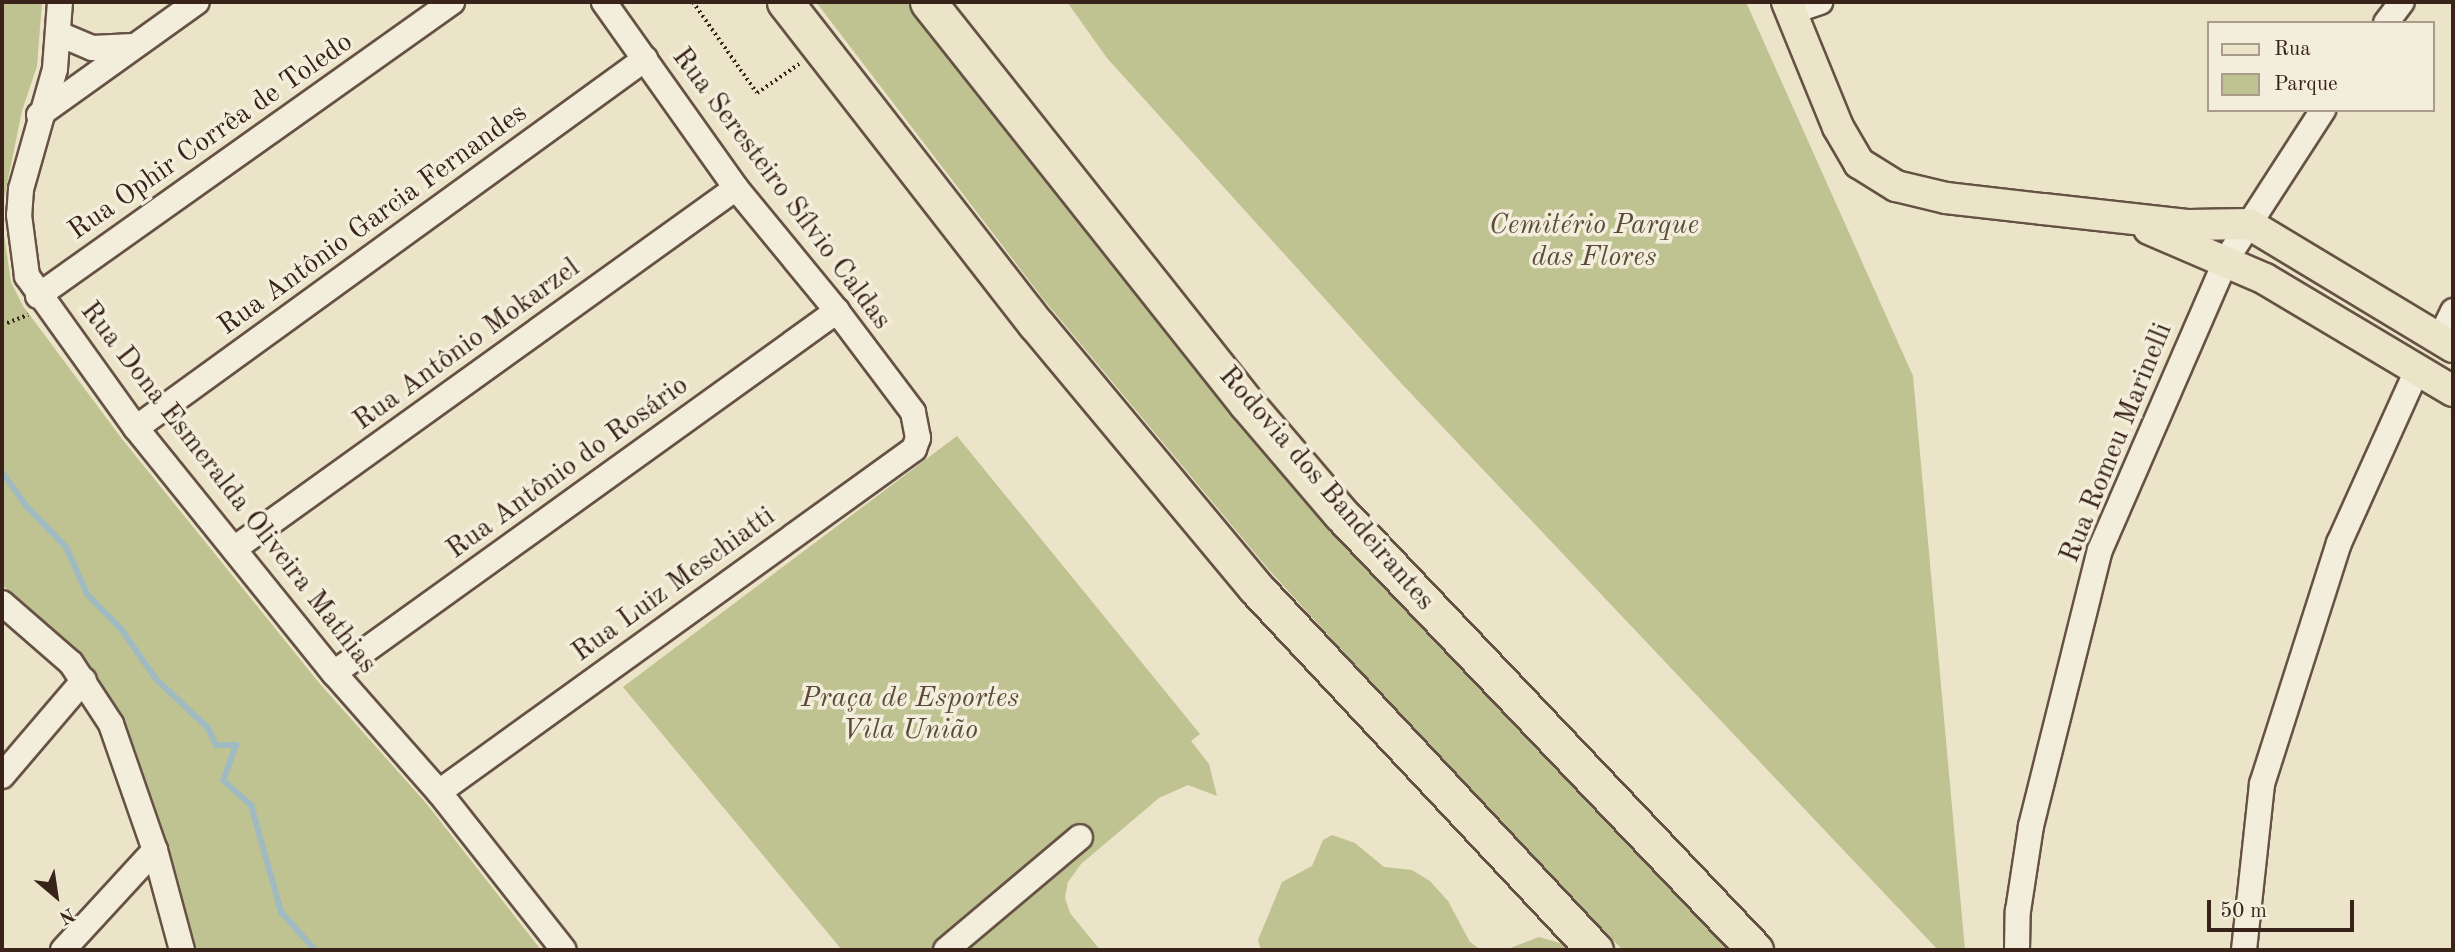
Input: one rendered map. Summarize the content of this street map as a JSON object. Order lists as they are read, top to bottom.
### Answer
{
  "streets": {
    "highway": ["Rodovia dos Bandeirantes"],
    "street": [
      "Rua Ophir Corrêa de Toledo",
      "Rua Seresteiro Sílvio Caldas",
      "Rua Antônio Garcia Fernandes",
      "Rua Antônio Mokarzel",
      "Rua Romeu Marinelli",
      "Rua Antônio do Rosário",
      "Rua Dona Esmeralda Oliveira Mathias",
      "Rua Luiz Meschiatti"
    ]
  },
  "crossings": [
    ["Rua Ophir Corrêa de Toledo", "Rua Dona Esmeralda Oliveira Mathias"],
    ["Rua Seresteiro Sílvio Caldas", "Rua Antônio Garcia Fernandes"],
    ["Rua Seresteiro Sílvio Caldas", "Rua Antônio Mokarzel"],
    ["Rua Seresteiro Sílvio Caldas", "Rua Antônio do Rosário"],
    ["Rua Seresteiro Sílvio Caldas", "Rua Luiz Meschiatti"],
    ["Rua Antônio Garcia Fernandes", "Rua Dona Esmeralda Oliveira Mathias"],
    ["Rua Antônio Mokarzel", "Rua Dona Esmeralda Oliveira Mathias"],
    ["Rua Antônio do Rosário", "Rua Dona Esmeralda Oliveira Mathias"],
    ["Rua Dona Esmeralda Oliveira Mathias", "Rua Luiz Meschiatti"]
  ],
  "parks": ["Cemitério Parque das Flores", "Praça de Esportes Vila União"],
  "legend": ["Rua", "Parque"],
  "scale_bar": "50 m",
  "north": "bottom right"
}
